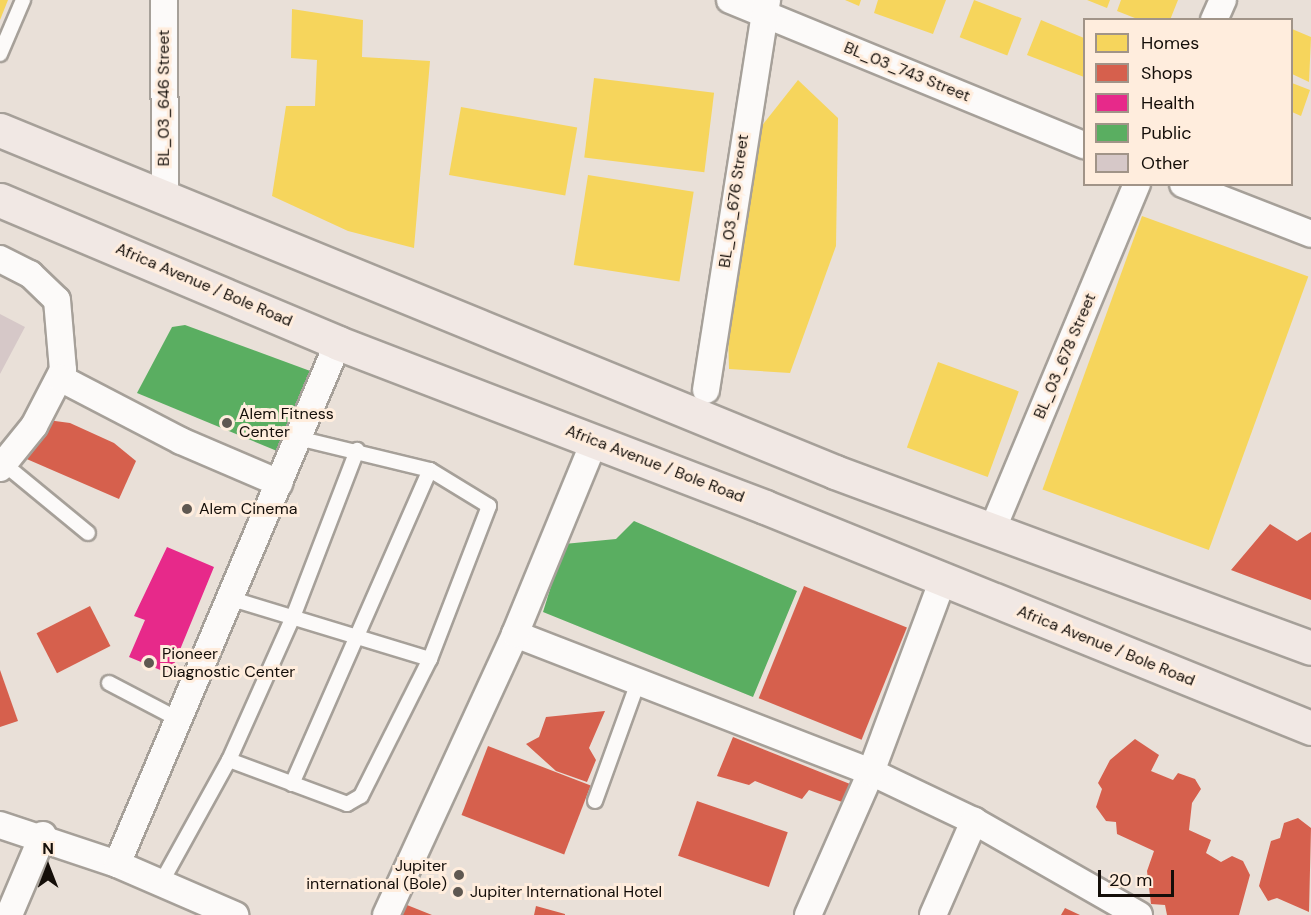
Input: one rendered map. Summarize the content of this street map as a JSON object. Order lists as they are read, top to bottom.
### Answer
{
  "streets": {
    "main road": ["Africa Avenue / Bole Road"],
    "street": [
      "BL_03_743 Street",
      "BL_03_646 Street",
      "BL_03_676 Street",
      "BL_03_678 Street"
    ]
  },
  "crossings": [
    ["BL_03_743 Street", "BL_03_676 Street"]
  ],
  "places": [
    "Alem Fitness Center",
    "Alem Cinema",
    "Pioneer Diagnostic Center",
    "Jupiter international (Bole)",
    "Jupiter International Hotel"
  ],
  "legend": [
    "Homes",
    "Shops",
    "Health",
    "Public",
    "Other"
  ],
  "scale_bar": "20 m",
  "north": "top"
}
